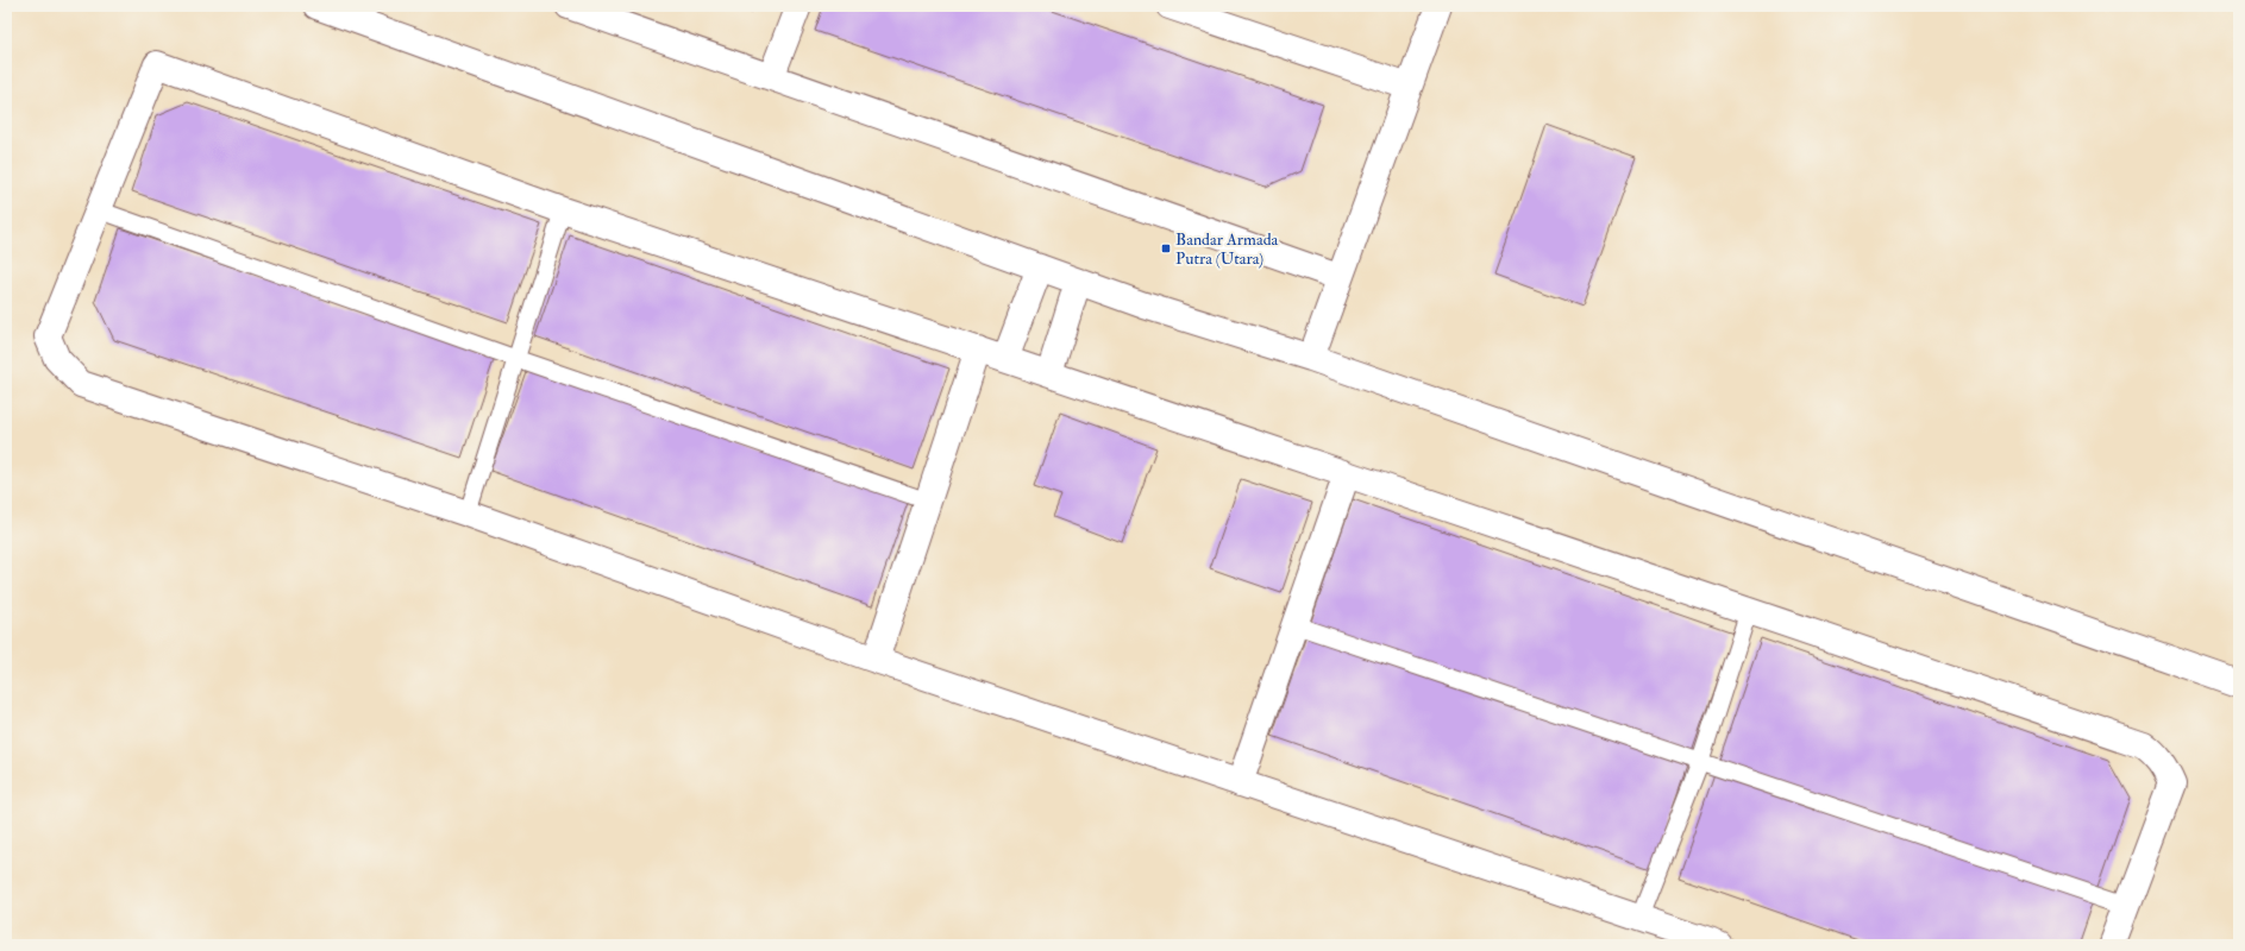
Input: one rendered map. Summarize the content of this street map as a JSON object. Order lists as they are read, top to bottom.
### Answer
{
  "places": {
    "transit": ["Bandar Armada Putra (Utara)"]
  }
}
